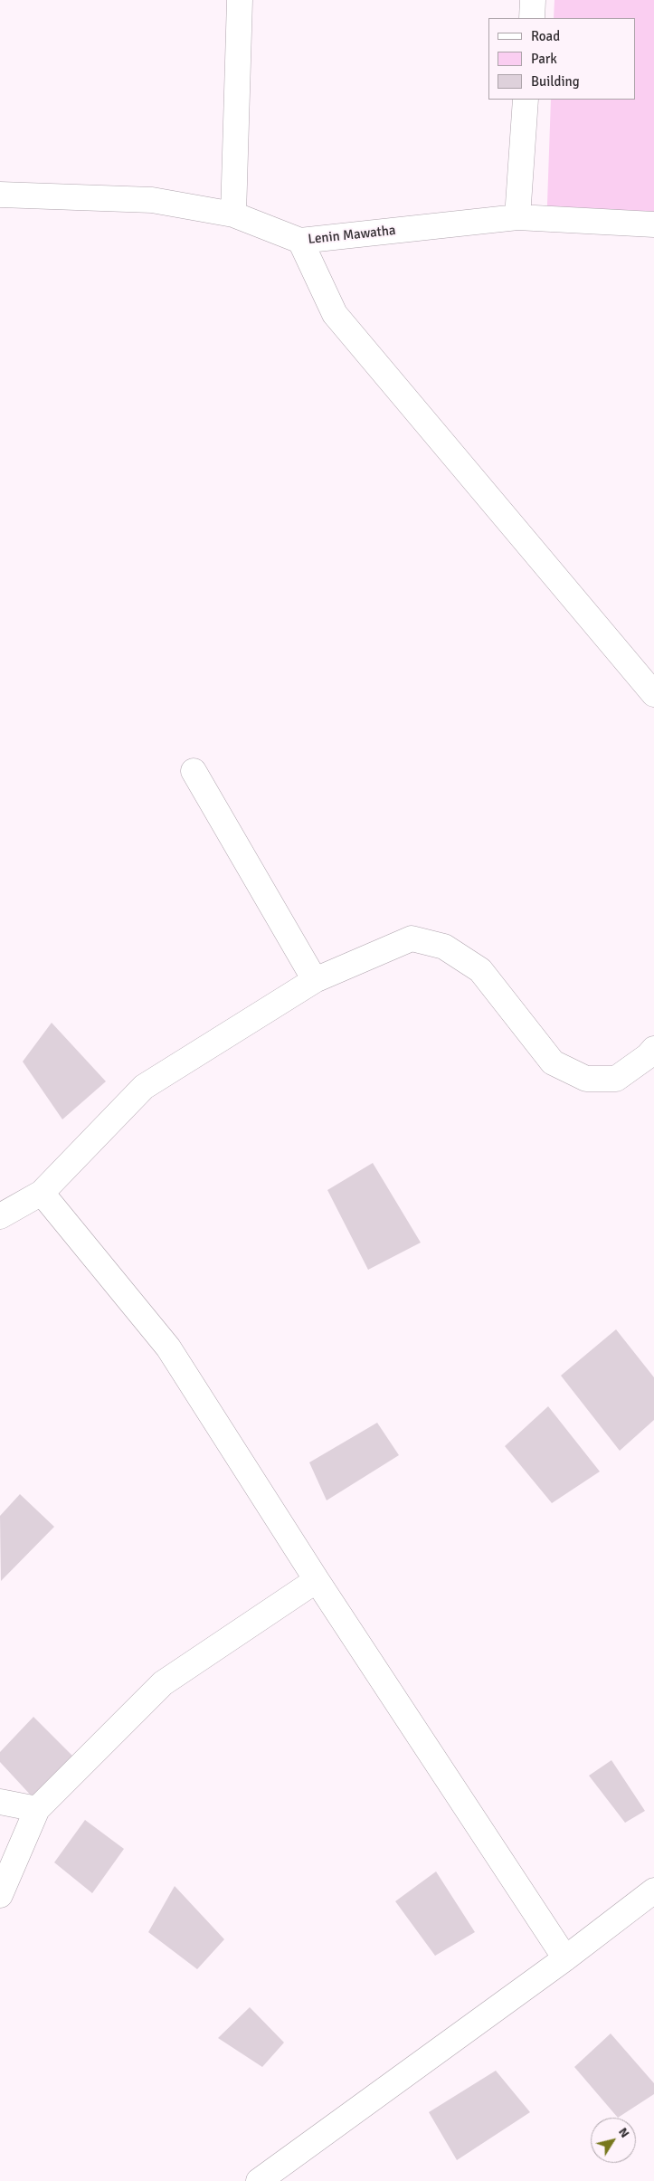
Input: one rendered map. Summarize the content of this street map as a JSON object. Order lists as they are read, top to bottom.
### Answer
{
  "streets": {
    "street": ["Lenin Mawatha"]
  },
  "legend": ["Road", "Park", "Building"],
  "north": "top right"
}
